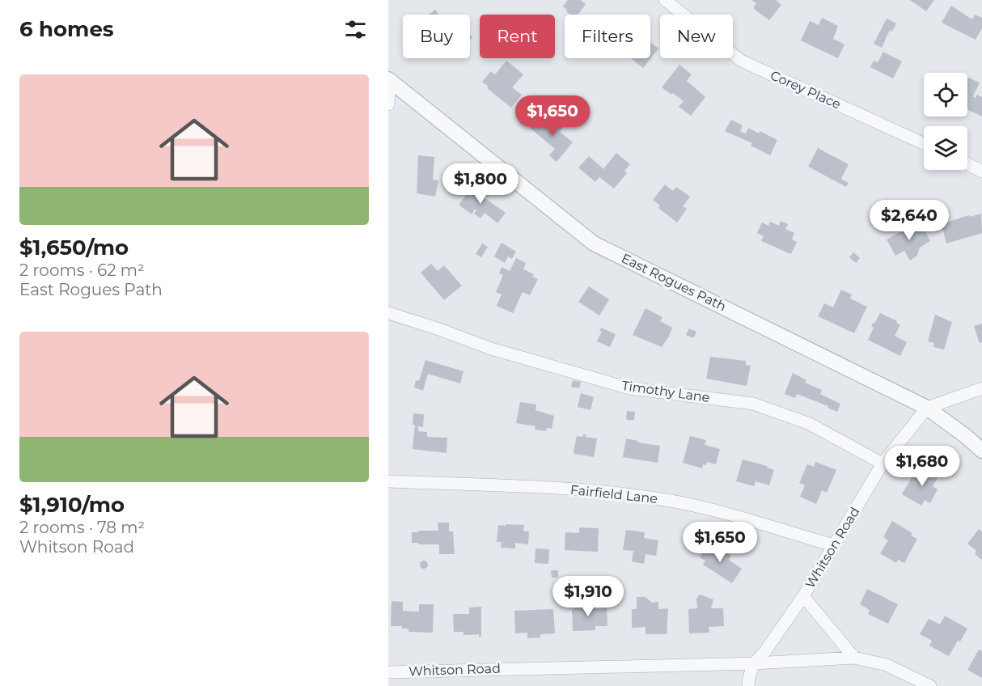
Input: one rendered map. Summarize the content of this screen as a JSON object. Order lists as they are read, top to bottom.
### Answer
{
  "streets": {
    "street": [
      "Corey Place",
      "East Rogues Path",
      "Timothy Lane",
      "Fairfield Lane",
      "Whitson Road"
    ]
  },
  "crossings": [
    ["East Rogues Path", "Whitson Road"],
    ["Timothy Lane", "Whitson Road"],
    ["Fairfield Lane", "Whitson Road"]
  ],
  "page": {
    "heading": "6 homes",
    "chip": [
      "Buy",
      "Rent",
      "Filters",
      "New"
    ],
    "list": [
      {
        "name": "$1,650/mo",
        "note": "2 rooms · 62 m² · East Rogues Path"
      },
      {
        "name": "$1,910/mo",
        "note": "2 rooms · 78 m² · Whitson Road"
      }
    ],
    "price": [
      "$1,650",
      "$1,800",
      "$2,640",
      "$1,680",
      "$1,650",
      "$1,910"
    ]
  }
}
